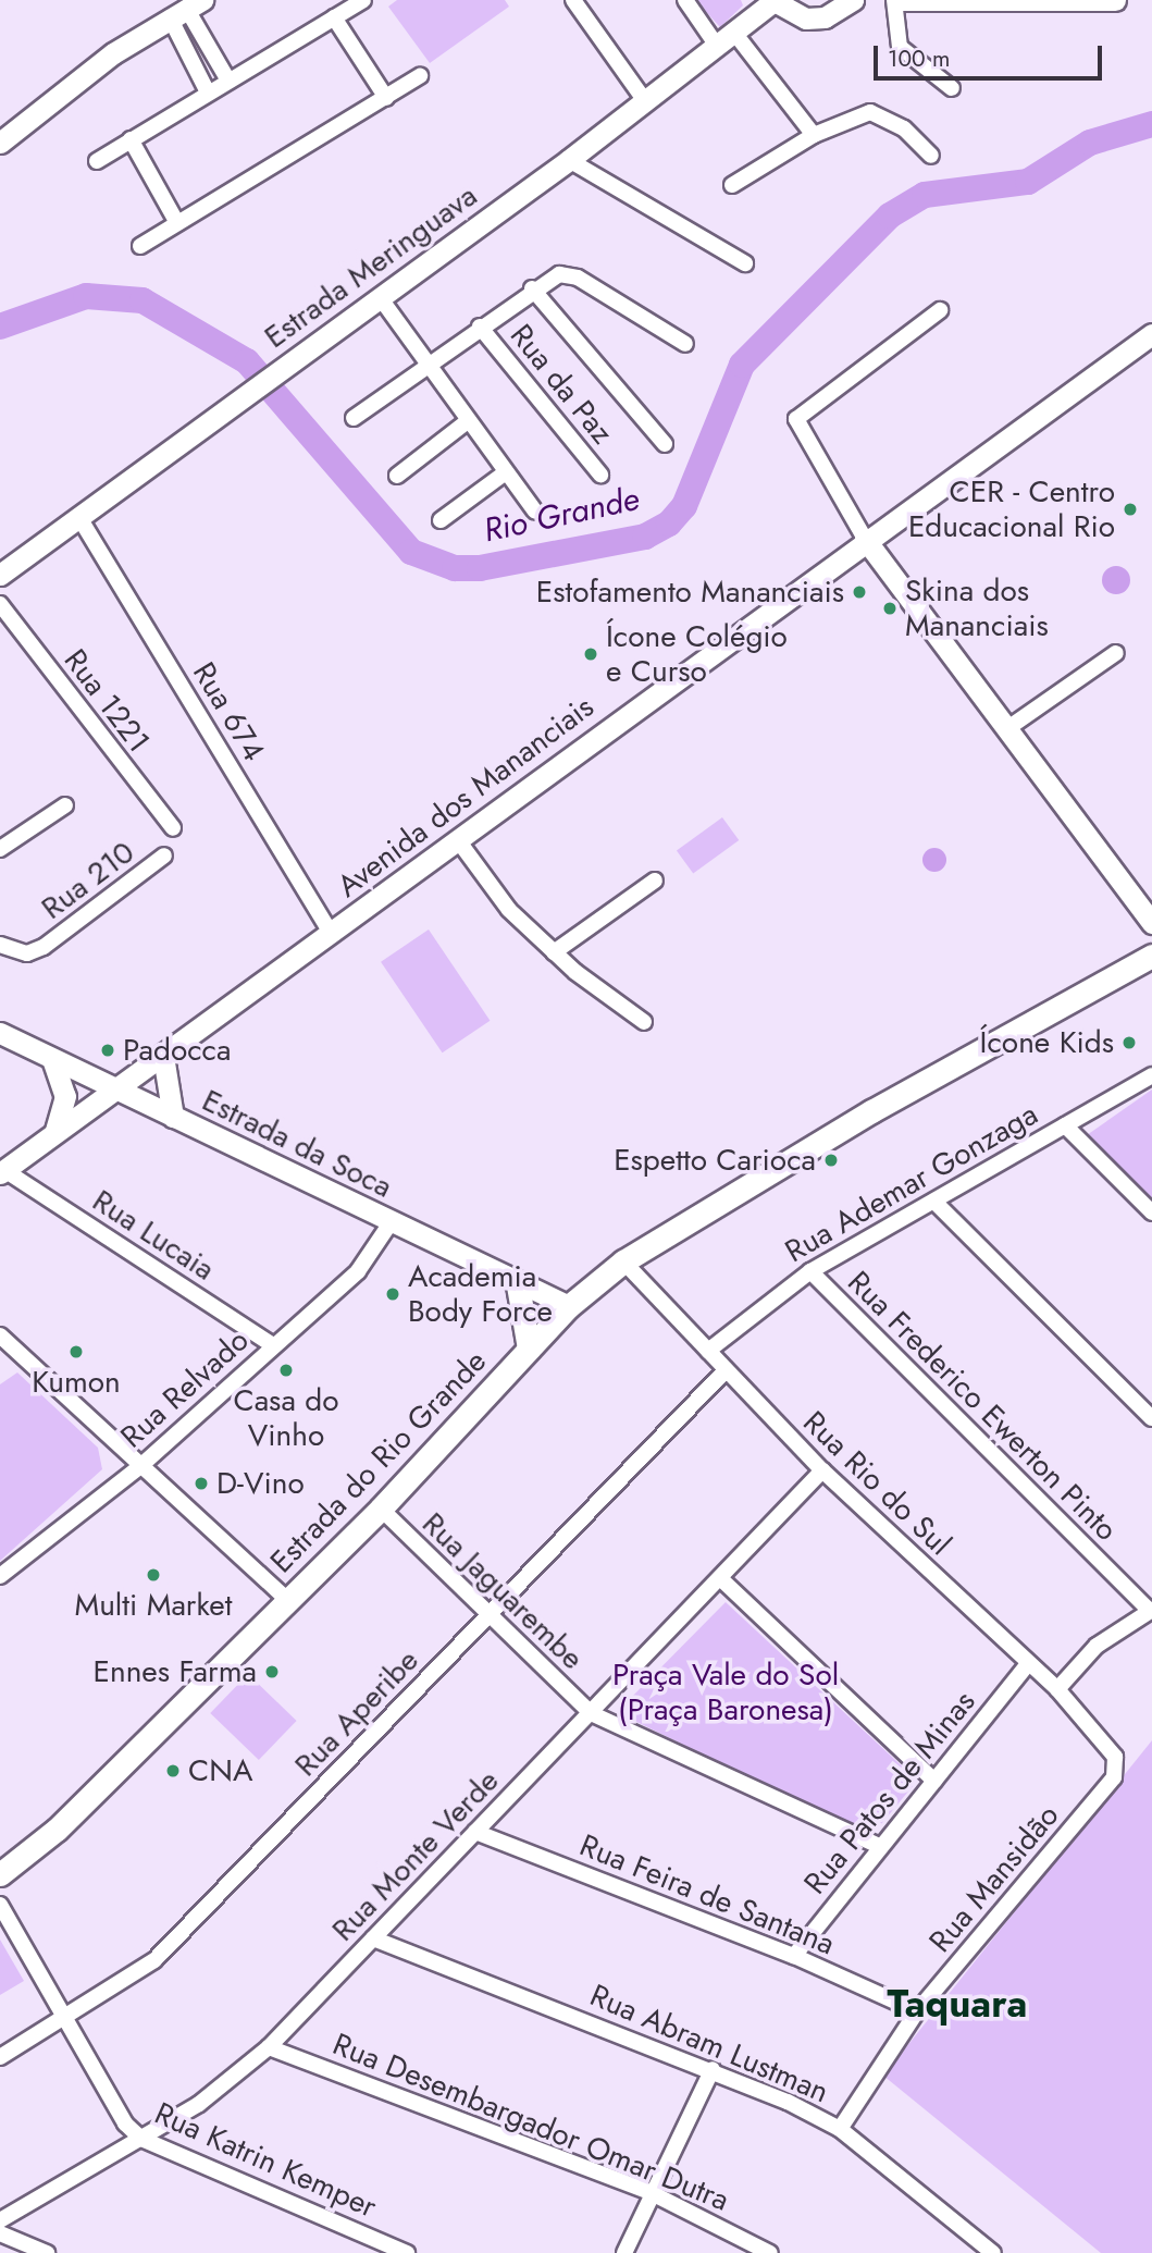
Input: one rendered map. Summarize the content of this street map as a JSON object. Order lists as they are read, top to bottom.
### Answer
{
  "streets": {
    "main road": ["Estrada do Rio Grande"],
    "street": [
      "Estrada Meringuava",
      "Rua da Paz",
      "Rua 1221",
      "Rua 674",
      "Avenida dos Mananciais",
      "Rua 210",
      "Estrada da Soca",
      "Rua Ademar Gonzaga",
      "Rua Lucaia",
      "Rua Relvado",
      "Rua Frederico Ewerton Pinto",
      "Rua Rio do Sul",
      "Rua Jaguarembe",
      "Rua Aperibe",
      "Rua Patos de Minas",
      "Rua Monte Verde",
      "Rua Mansidão",
      "Rua Feira de Santana",
      "Rua Abram Lustman",
      "Rua Desembargador Omar Dutra",
      "Rua Katrin Kemper"
    ]
  },
  "crossings": [
    ["Estrada Meringuava", "Rua 674"],
    ["Rua 674", "Avenida dos Mananciais"],
    ["Avenida dos Mananciais", "Estrada da Soca"],
    ["Avenida dos Mananciais", "Rua Lucaia"],
    ["Estrada da Soca", "Rua Relvado"],
    ["Estrada da Soca", "Estrada do Rio Grande"],
    ["Rua Ademar Gonzaga", "Rua Frederico Ewerton Pinto"],
    ["Rua Ademar Gonzaga", "Rua Rio do Sul"],
    ["Rua Lucaia", "Rua Relvado"],
    ["Estrada do Rio Grande", "Rua Rio do Sul"],
    ["Estrada do Rio Grande", "Rua Jaguarembe"],
    ["Rua Rio do Sul", "Rua Aperibe"],
    ["Rua Rio do Sul", "Rua Patos de Minas"],
    ["Rua Rio do Sul", "Rua Monte Verde"],
    ["Rua Rio do Sul", "Rua Mansidão"],
    ["Rua Jaguarembe", "Rua Aperibe"],
    ["Rua Jaguarembe", "Rua Patos de Minas"],
    ["Rua Jaguarembe", "Rua Monte Verde"],
    ["Rua Aperibe", "Rua Katrin Kemper"],
    ["Rua Patos de Minas", "Rua Feira de Santana"],
    ["Rua Monte Verde", "Rua Feira de Santana"],
    ["Rua Monte Verde", "Rua Abram Lustman"],
    ["Rua Monte Verde", "Rua Desembargador Omar Dutra"],
    ["Rua Monte Verde", "Rua Katrin Kemper"],
    ["Rua Mansidão", "Rua Feira de Santana"],
    ["Rua Mansidão", "Rua Abram Lustman"]
  ],
  "districts": ["Taquara"],
  "water": ["Rio Grande"],
  "parks": ["Praça Vale do Sol (Praça Baronesa)"],
  "places": [
    "CER - Centro Educacional Rio",
    "Estofamento Mananciais",
    "Skina dos Mananciais",
    "Ícone Colégio e Curso",
    "Ícone Kids",
    "Padocca",
    "Espetto Carioca",
    "Academia Body Force",
    "Kumon",
    "Casa do Vinho",
    "D-Vino",
    "Multi Market",
    "Ennes Farma",
    "CNA"
  ],
  "scale_bar": "100 m"
}
